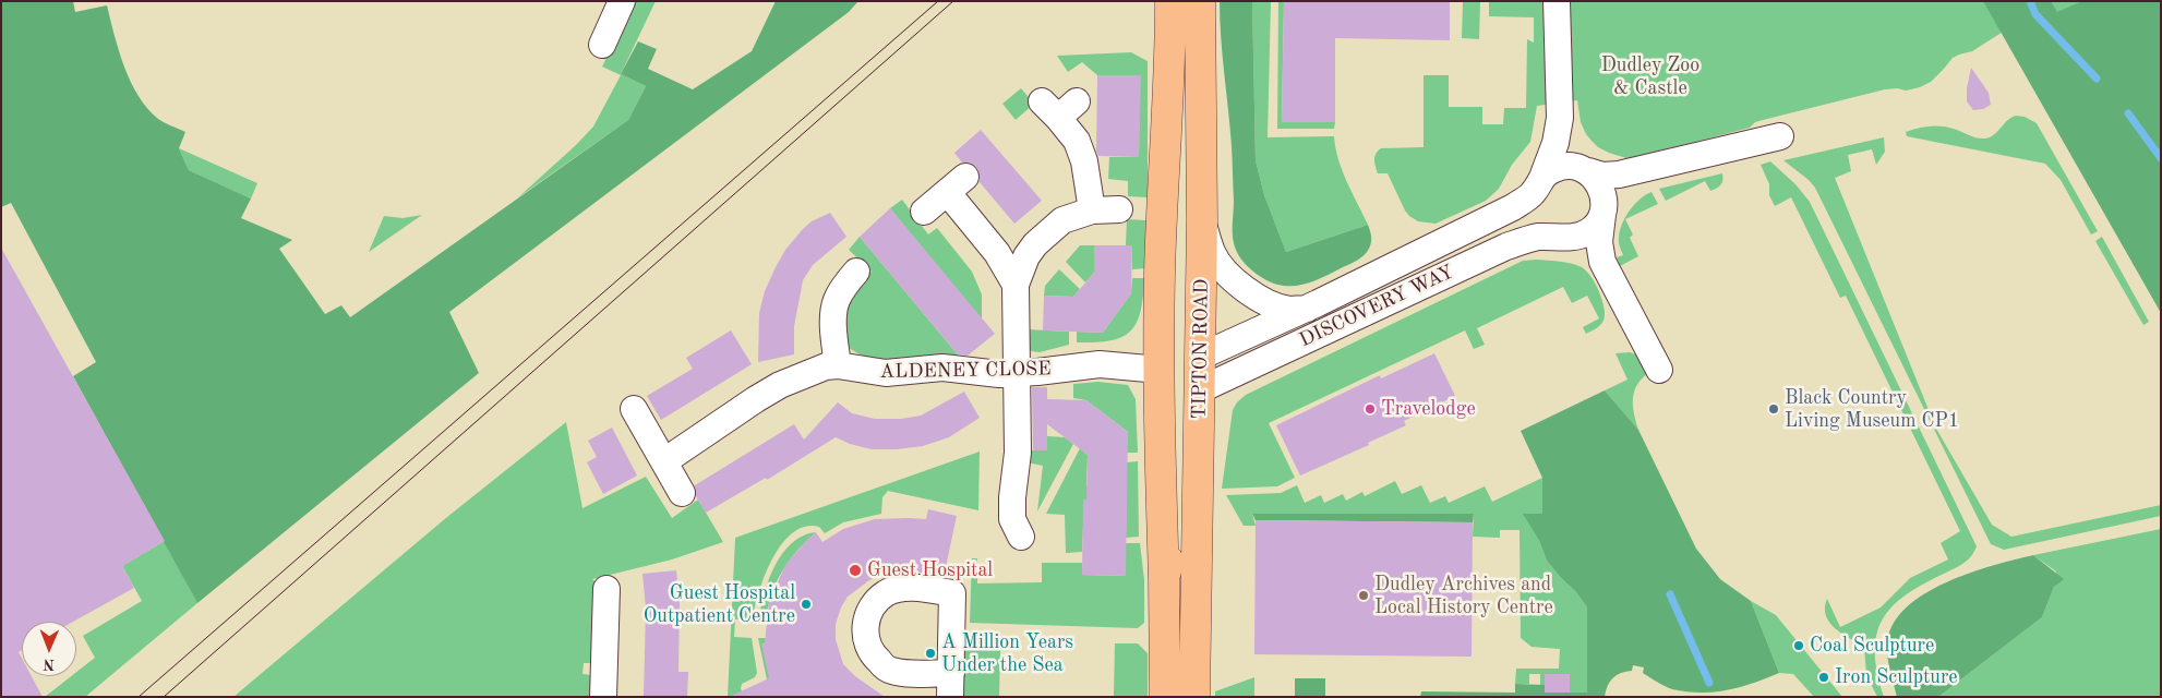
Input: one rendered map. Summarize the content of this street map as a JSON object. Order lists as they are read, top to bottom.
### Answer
{
  "streets": {
    "main road": ["TIPTON ROAD"],
    "street": ["DISCOVERY WAY", "ALDENEY CLOSE"]
  },
  "crossings": [
    ["DISCOVERY WAY", "TIPTON ROAD"],
    ["DISCOVERY WAY", "ALDENEY CLOSE"],
    ["TIPTON ROAD", "ALDENEY CLOSE"]
  ],
  "parks": ["Dudley Zoo & Castle"],
  "places": [
    "Travelodge",
    "Black Country Living Museum CP1",
    "Guest Hospital",
    "Dudley Archives and Local History Centre",
    "Guest Hospital Outpatient Centre",
    "Coal Sculpture",
    "A Million Years Under the Sea",
    "Iron Sculpture"
  ],
  "north": "bottom"
}
